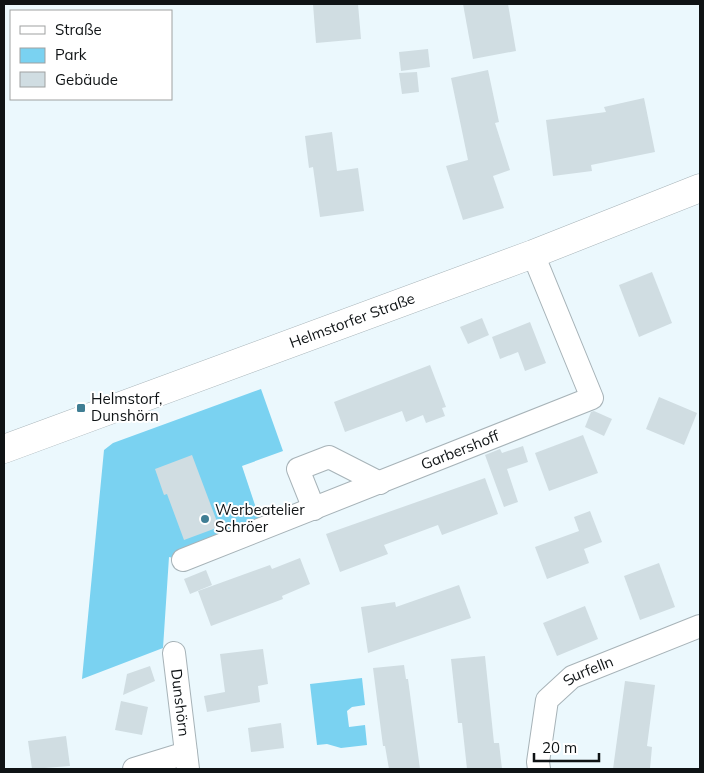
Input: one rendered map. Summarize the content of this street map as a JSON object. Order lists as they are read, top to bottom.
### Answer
{
  "streets": {
    "main road": ["Helmstorfer Straße"],
    "street": ["Garbershoff", "Surfelln", "Dunshörn"]
  },
  "crossings": [
    ["Helmstorfer Straße", "Garbershoff"]
  ],
  "places": {
    "transit": ["Helmstorf, Dunshörn"],
    "other": ["Werbeatelier Schröer"]
  },
  "legend": ["Straße", "Park", "Gebäude"],
  "scale_bar": "20 m"
}
